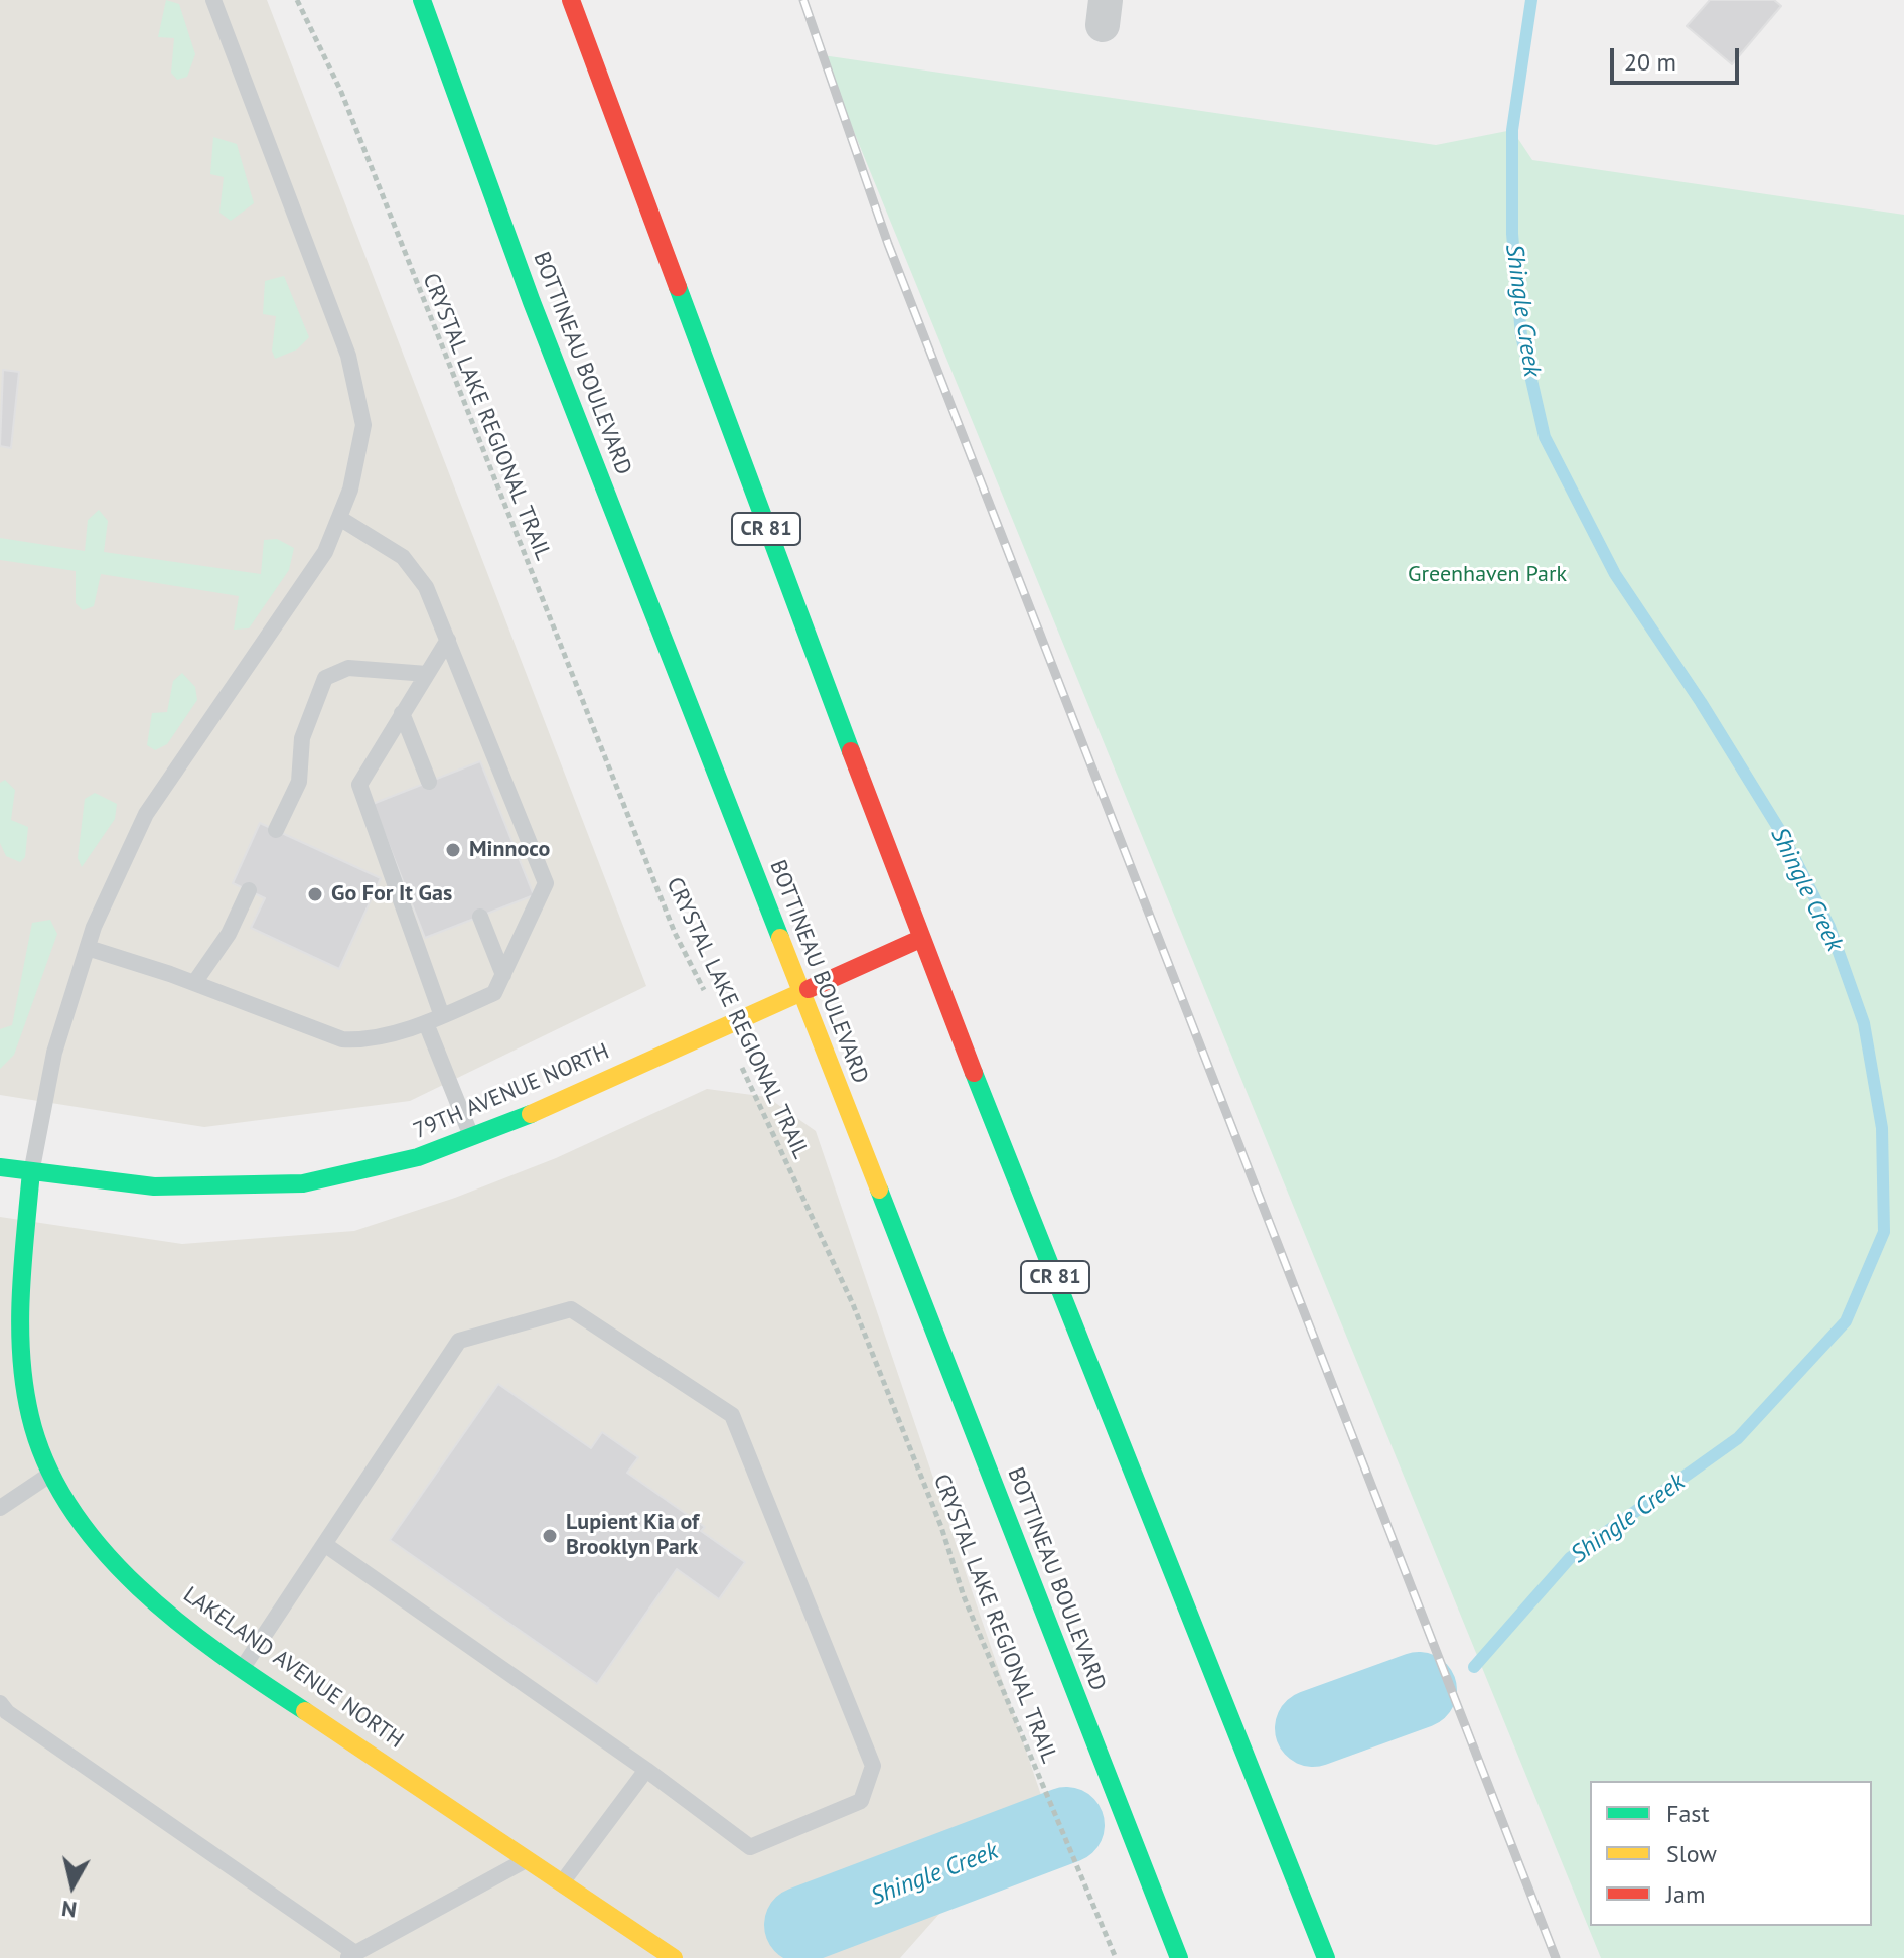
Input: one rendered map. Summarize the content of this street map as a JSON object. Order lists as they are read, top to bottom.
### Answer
{
  "streets": {
    "main road": [
      "BOTTINEAU BOULEVARD",
      "CR 81",
      "79TH AVENUE NORTH",
      "LAKELAND AVENUE NORTH"
    ],
    "path": ["CRYSTAL LAKE REGIONAL TRAIL"]
  },
  "crossings": [
    ["BOTTINEAU BOULEVARD", "79TH AVENUE NORTH"],
    ["CRYSTAL LAKE REGIONAL TRAIL", "79TH AVENUE NORTH"],
    ["CR 81", "79TH AVENUE NORTH"],
    ["79TH AVENUE NORTH", "LAKELAND AVENUE NORTH"]
  ],
  "water": ["Shingle Creek"],
  "parks": ["Greenhaven Park"],
  "places": ["Minnoco", "Go For It Gas", "Lupient Kia of Brooklyn Park"],
  "legend": ["Fast", "Slow", "Jam"],
  "scale_bar": "20 m",
  "north": "bottom"
}
